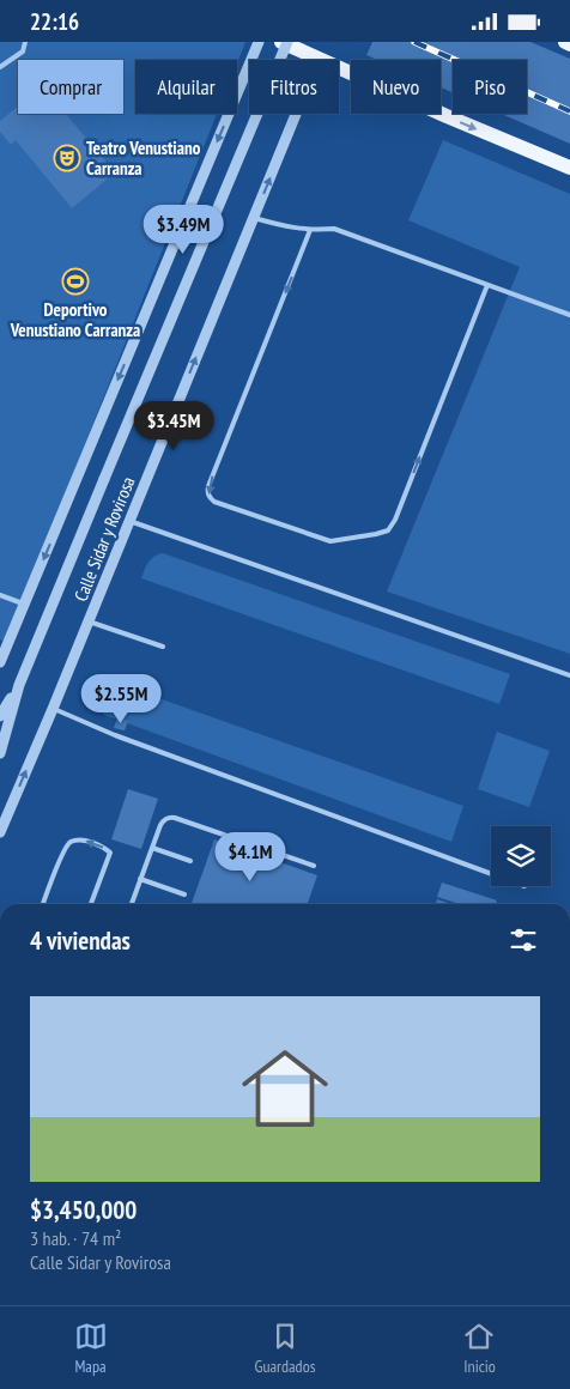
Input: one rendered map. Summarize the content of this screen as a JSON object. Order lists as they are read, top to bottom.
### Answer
{
  "streets": {
    "street": ["Calle Sidar y Rovirosa"]
  },
  "places": {
    "theatre": ["Teatro Venustiano Carranza"],
    "sports": ["Deportivo Venustiano Carranza"]
  },
  "page": {
    "status": "22:16",
    "chip": [
      "Comprar",
      "Alquilar",
      "Filtros",
      "Nuevo",
      "Piso"
    ],
    "price": [
      "$3.49M",
      "$3.45M",
      "$2.55M",
      "$4.1M"
    ],
    "heading": "4 viviendas",
    "list": [
      {
        "name": "$3,450,000",
        "note": "3 hab. · 74 m² · Calle Sidar y Rovirosa"
      }
    ],
    "tabs": ["Mapa", "Guardados", "Inicio"]
  }
}
